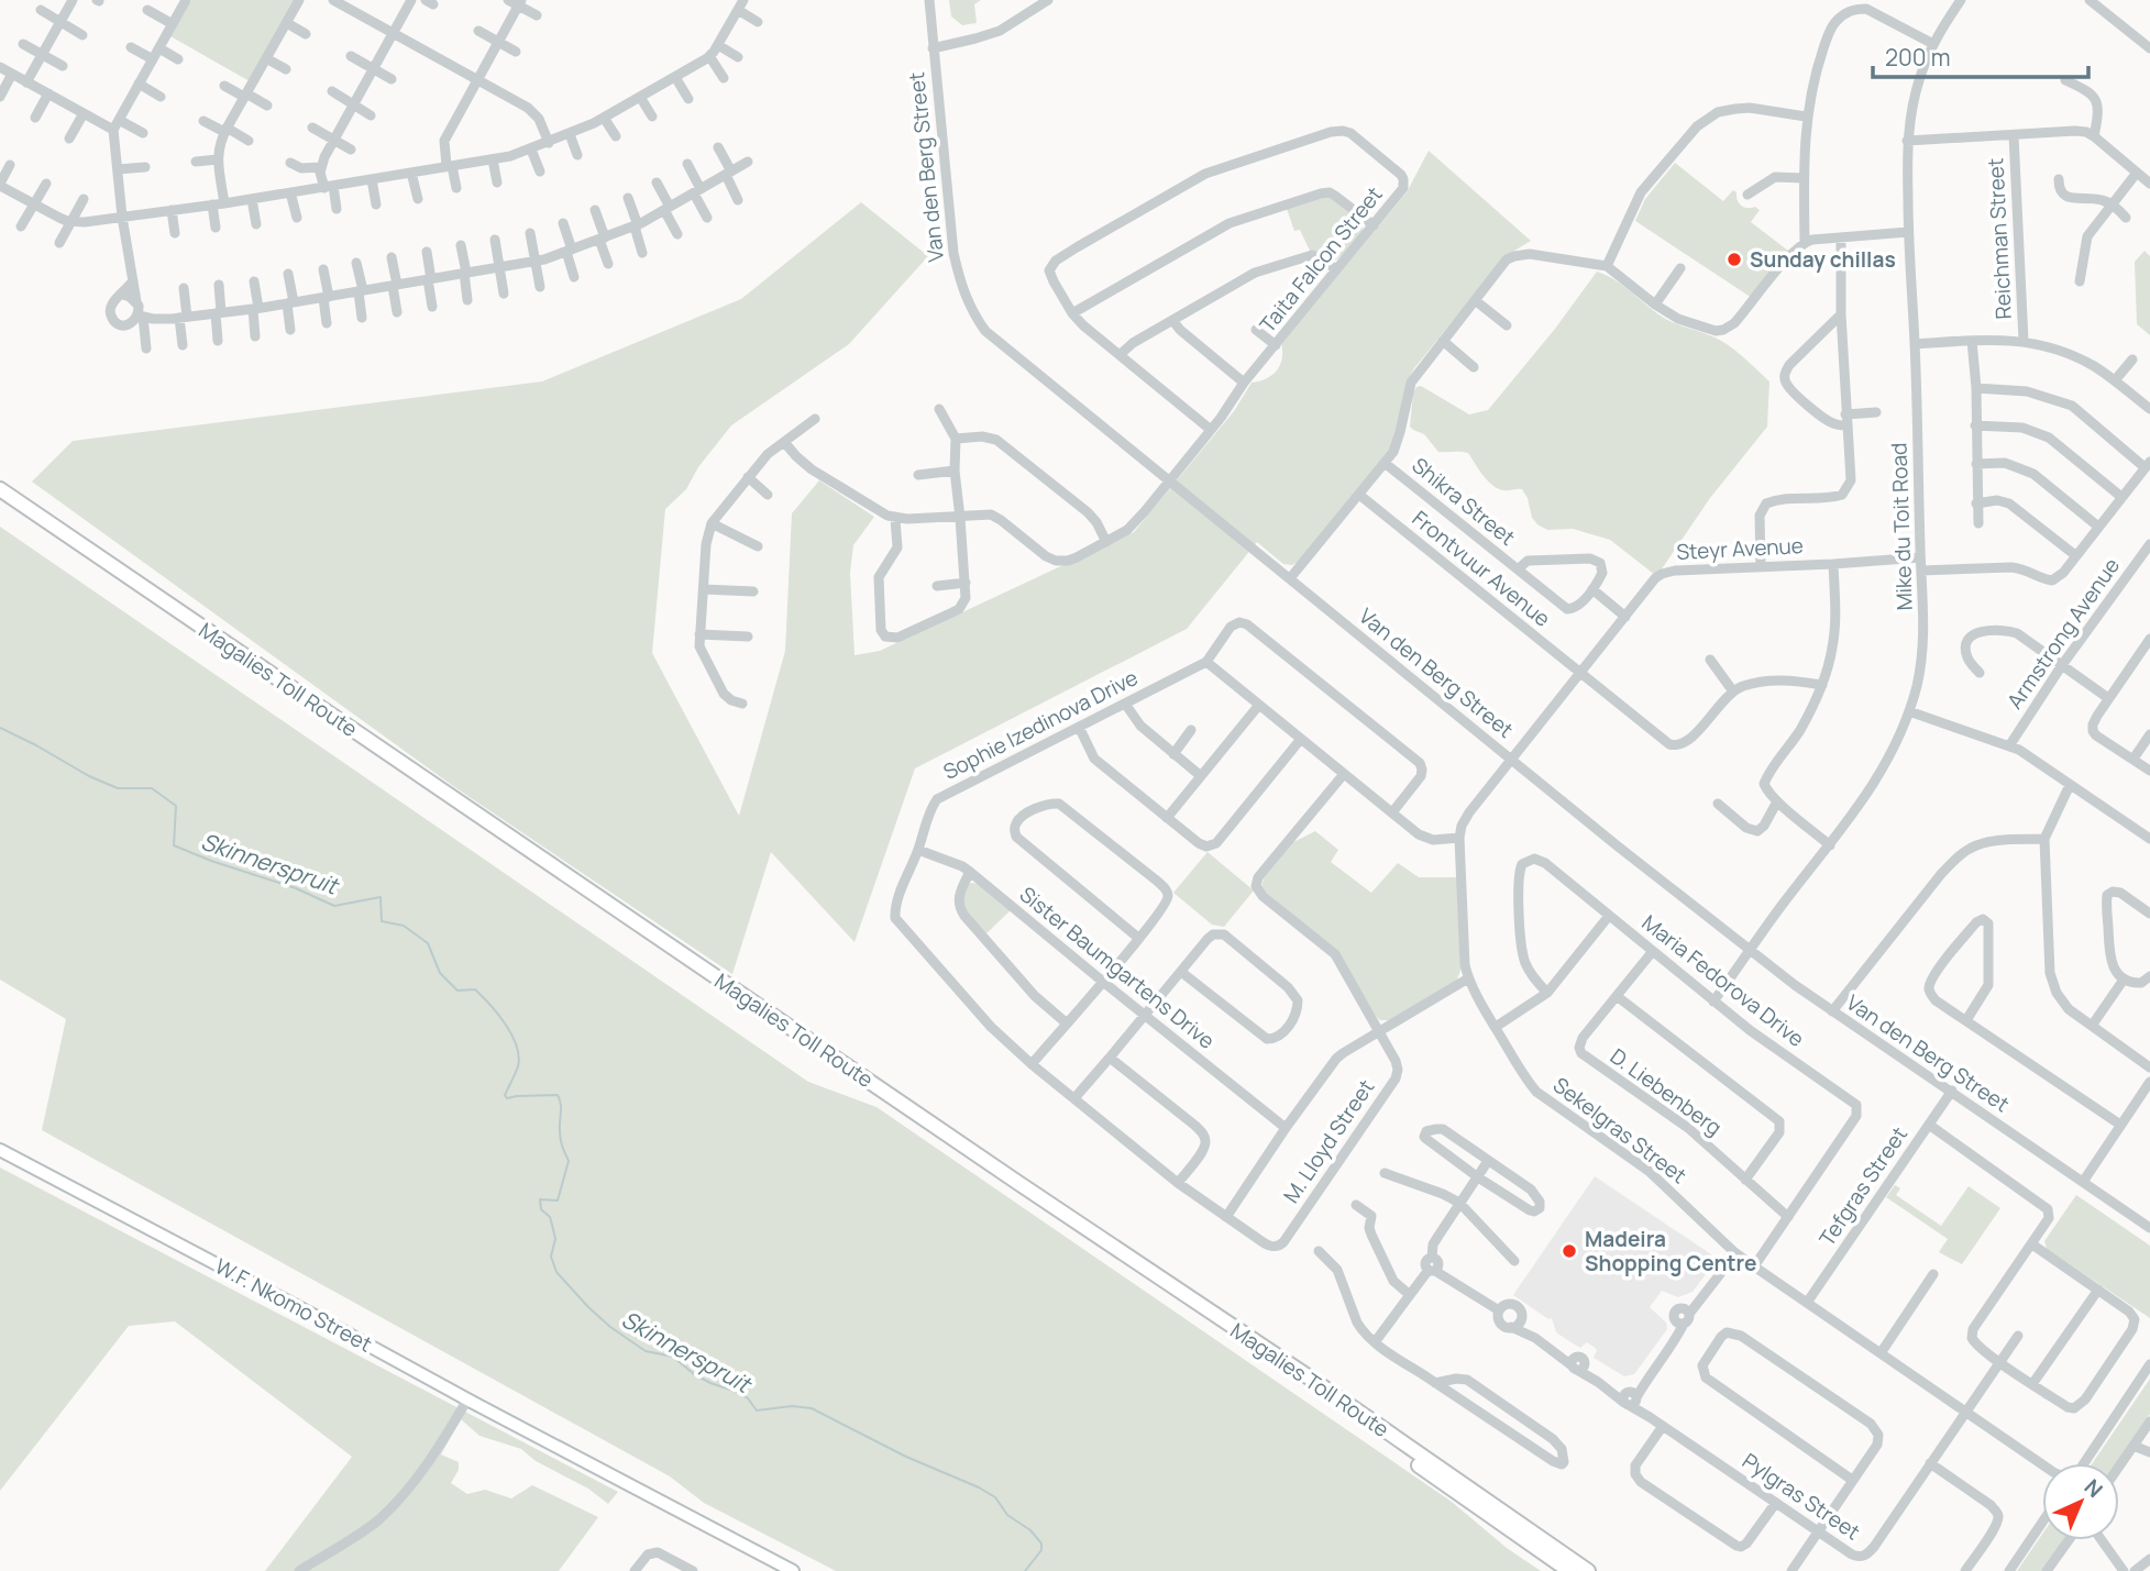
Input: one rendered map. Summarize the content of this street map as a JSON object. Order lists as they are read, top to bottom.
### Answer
{
  "streets": {
    "highway": ["Magalies Toll Route"],
    "main road": ["W.F. Nkomo Street"],
    "street": [
      "Van den Berg Street",
      "Reichman Street",
      "Taita Falcon Street",
      "Shikra Street",
      "Mike du Toit Road",
      "Steyr Avenue",
      "Frontvuur Avenue",
      "Armstrong Avenue",
      "Sophie Izedinova Drive",
      "Sister Baumgartens Drive",
      "Maria Fedorova Drive",
      "D. Liebenberg",
      "Sekelgras Street",
      "M. Lloyd Street",
      "Tefgras Street",
      "Pylgras Street"
    ]
  },
  "crossings": [
    ["Van den Berg Street", "Taita Falcon Street"],
    ["Van den Berg Street", "Mike du Toit Road"],
    ["Van den Berg Street", "Steyr Avenue"],
    ["Van den Berg Street", "Sekelgras Street"],
    ["Van den Berg Street", "Tefgras Street"],
    ["Mike du Toit Road", "Steyr Avenue"],
    ["Mike du Toit Road", "Maria Fedorova Drive"],
    ["Steyr Avenue", "Frontvuur Avenue"],
    ["Steyr Avenue", "Sekelgras Street"],
    ["Sophie Izedinova Drive", "Sister Baumgartens Drive"],
    ["Sophie Izedinova Drive", "M. Lloyd Street"],
    ["Maria Fedorova Drive", "D. Liebenberg"],
    ["Maria Fedorova Drive", "Sekelgras Street"],
    ["Sekelgras Street", "Tefgras Street"],
    ["Sekelgras Street", "Pylgras Street"]
  ],
  "water": ["Skinnerspruit"],
  "places": ["Sunday chillas", "Madeira Shopping Centre"],
  "scale_bar": "200 m",
  "north": "top right"
}
